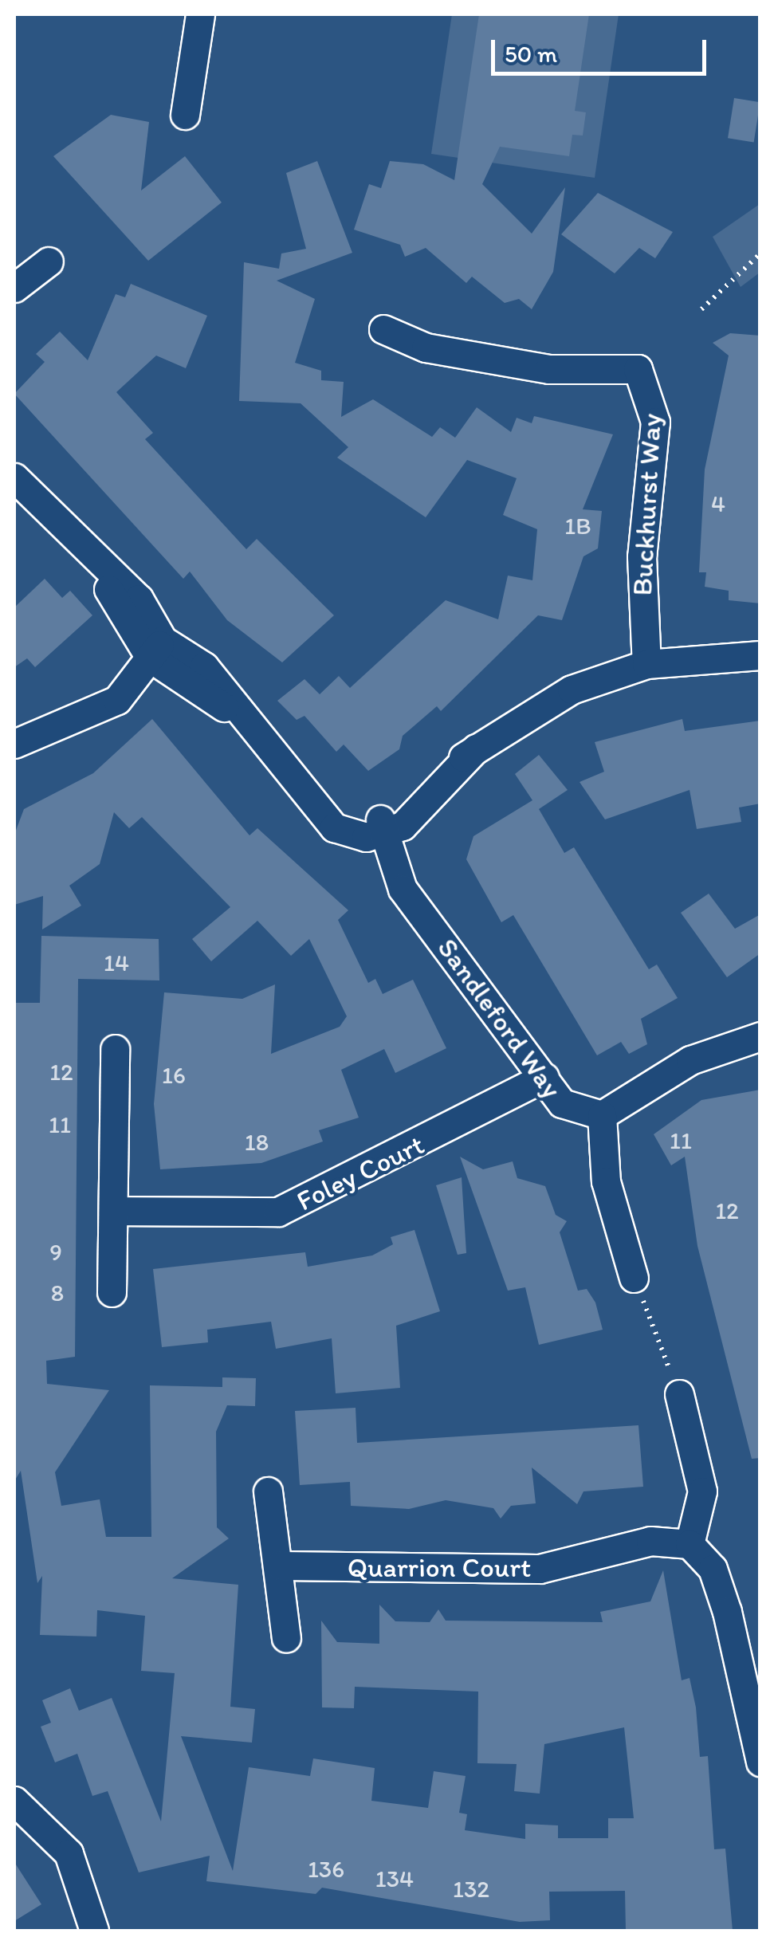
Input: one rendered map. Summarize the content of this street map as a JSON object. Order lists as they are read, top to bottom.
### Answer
{
  "streets": {
    "street": [
      "Buckhurst Way",
      "Sandleford Way",
      "Foley Court",
      "Quarrion Court"
    ]
  },
  "crossings": [
    ["Sandleford Way", "Foley Court"]
  ],
  "house_numbers": [
    "4",
    "1B",
    "14",
    "12",
    "16",
    "11",
    "11",
    "18",
    "12",
    "9",
    "8",
    "136",
    "134",
    "132"
  ],
  "scale_bar": "50 m"
}
